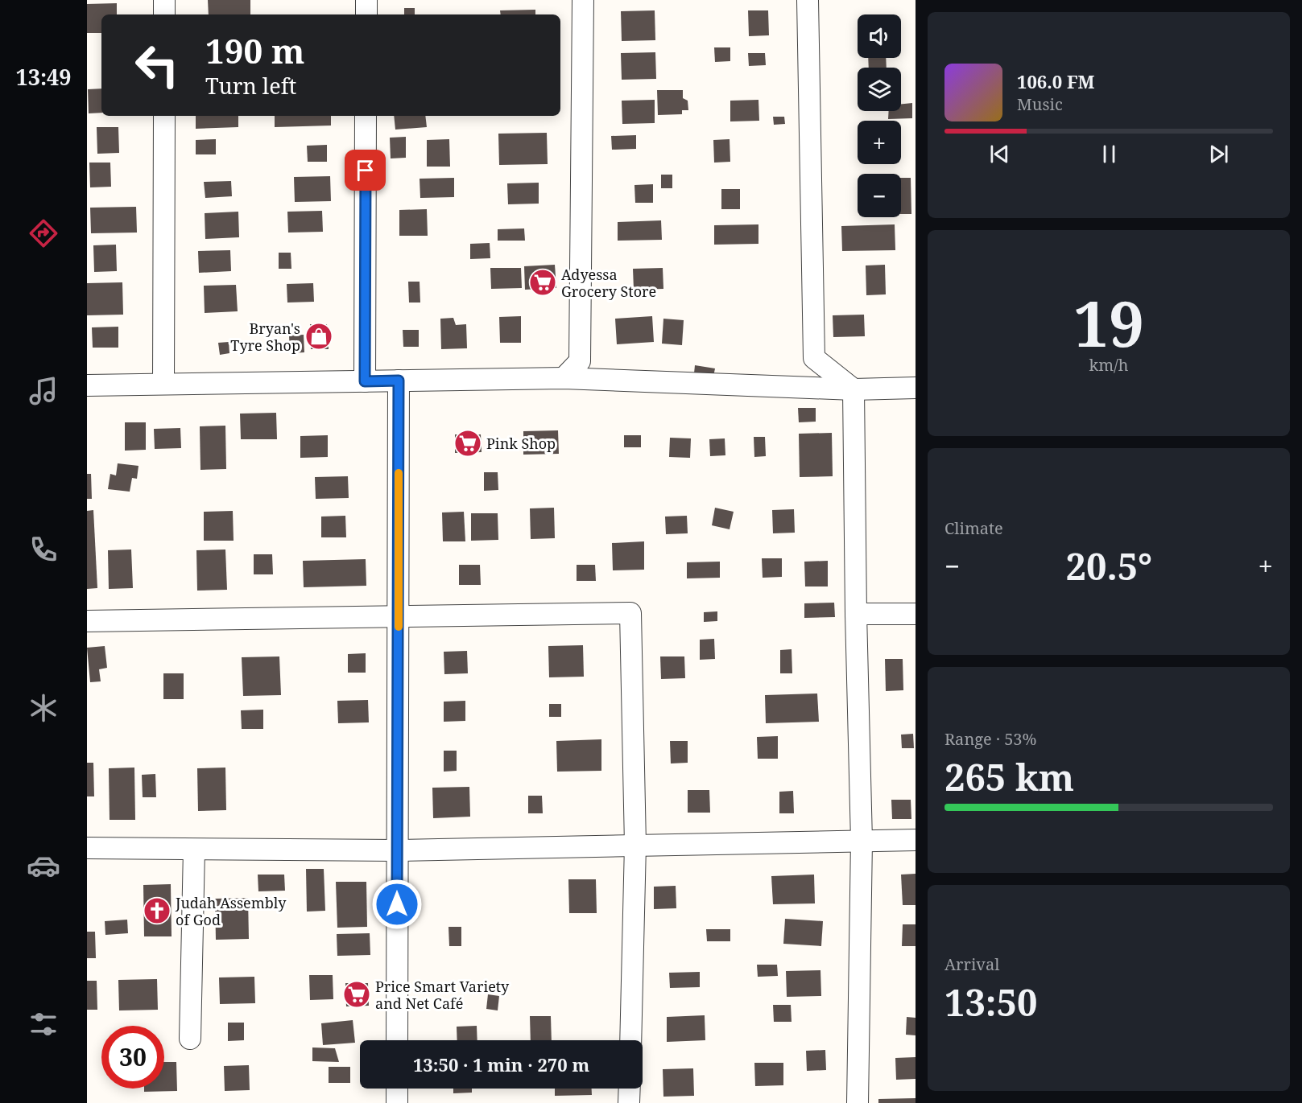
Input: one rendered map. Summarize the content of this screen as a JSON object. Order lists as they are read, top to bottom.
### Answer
{
  "places": {
    "supermarket": ["Adyessa Grocery Store", "Pink Shop", "Price Smart Variety and Net Café"],
    "shop": ["Bryan's Tyre Shop"],
    "church": ["Judah Assembly of God"]
  },
  "page": {
    "tabs": "13:49",
    "map_buttons": ["+", "−"],
    "turn": ["190 m", "Turn left"],
    "song": ["106.0 FM", "Music"],
    "tile": [
      ["19", "km/h"],
      "Climate",
      ["Range · 53%", "265 km"],
      ["Arrival", "13:50"]
    ],
    "heat": ["−", "20.5°", "+"],
    "limit": "30",
    "trip": "13:50 · 1 min · 270 m"
  }
}
